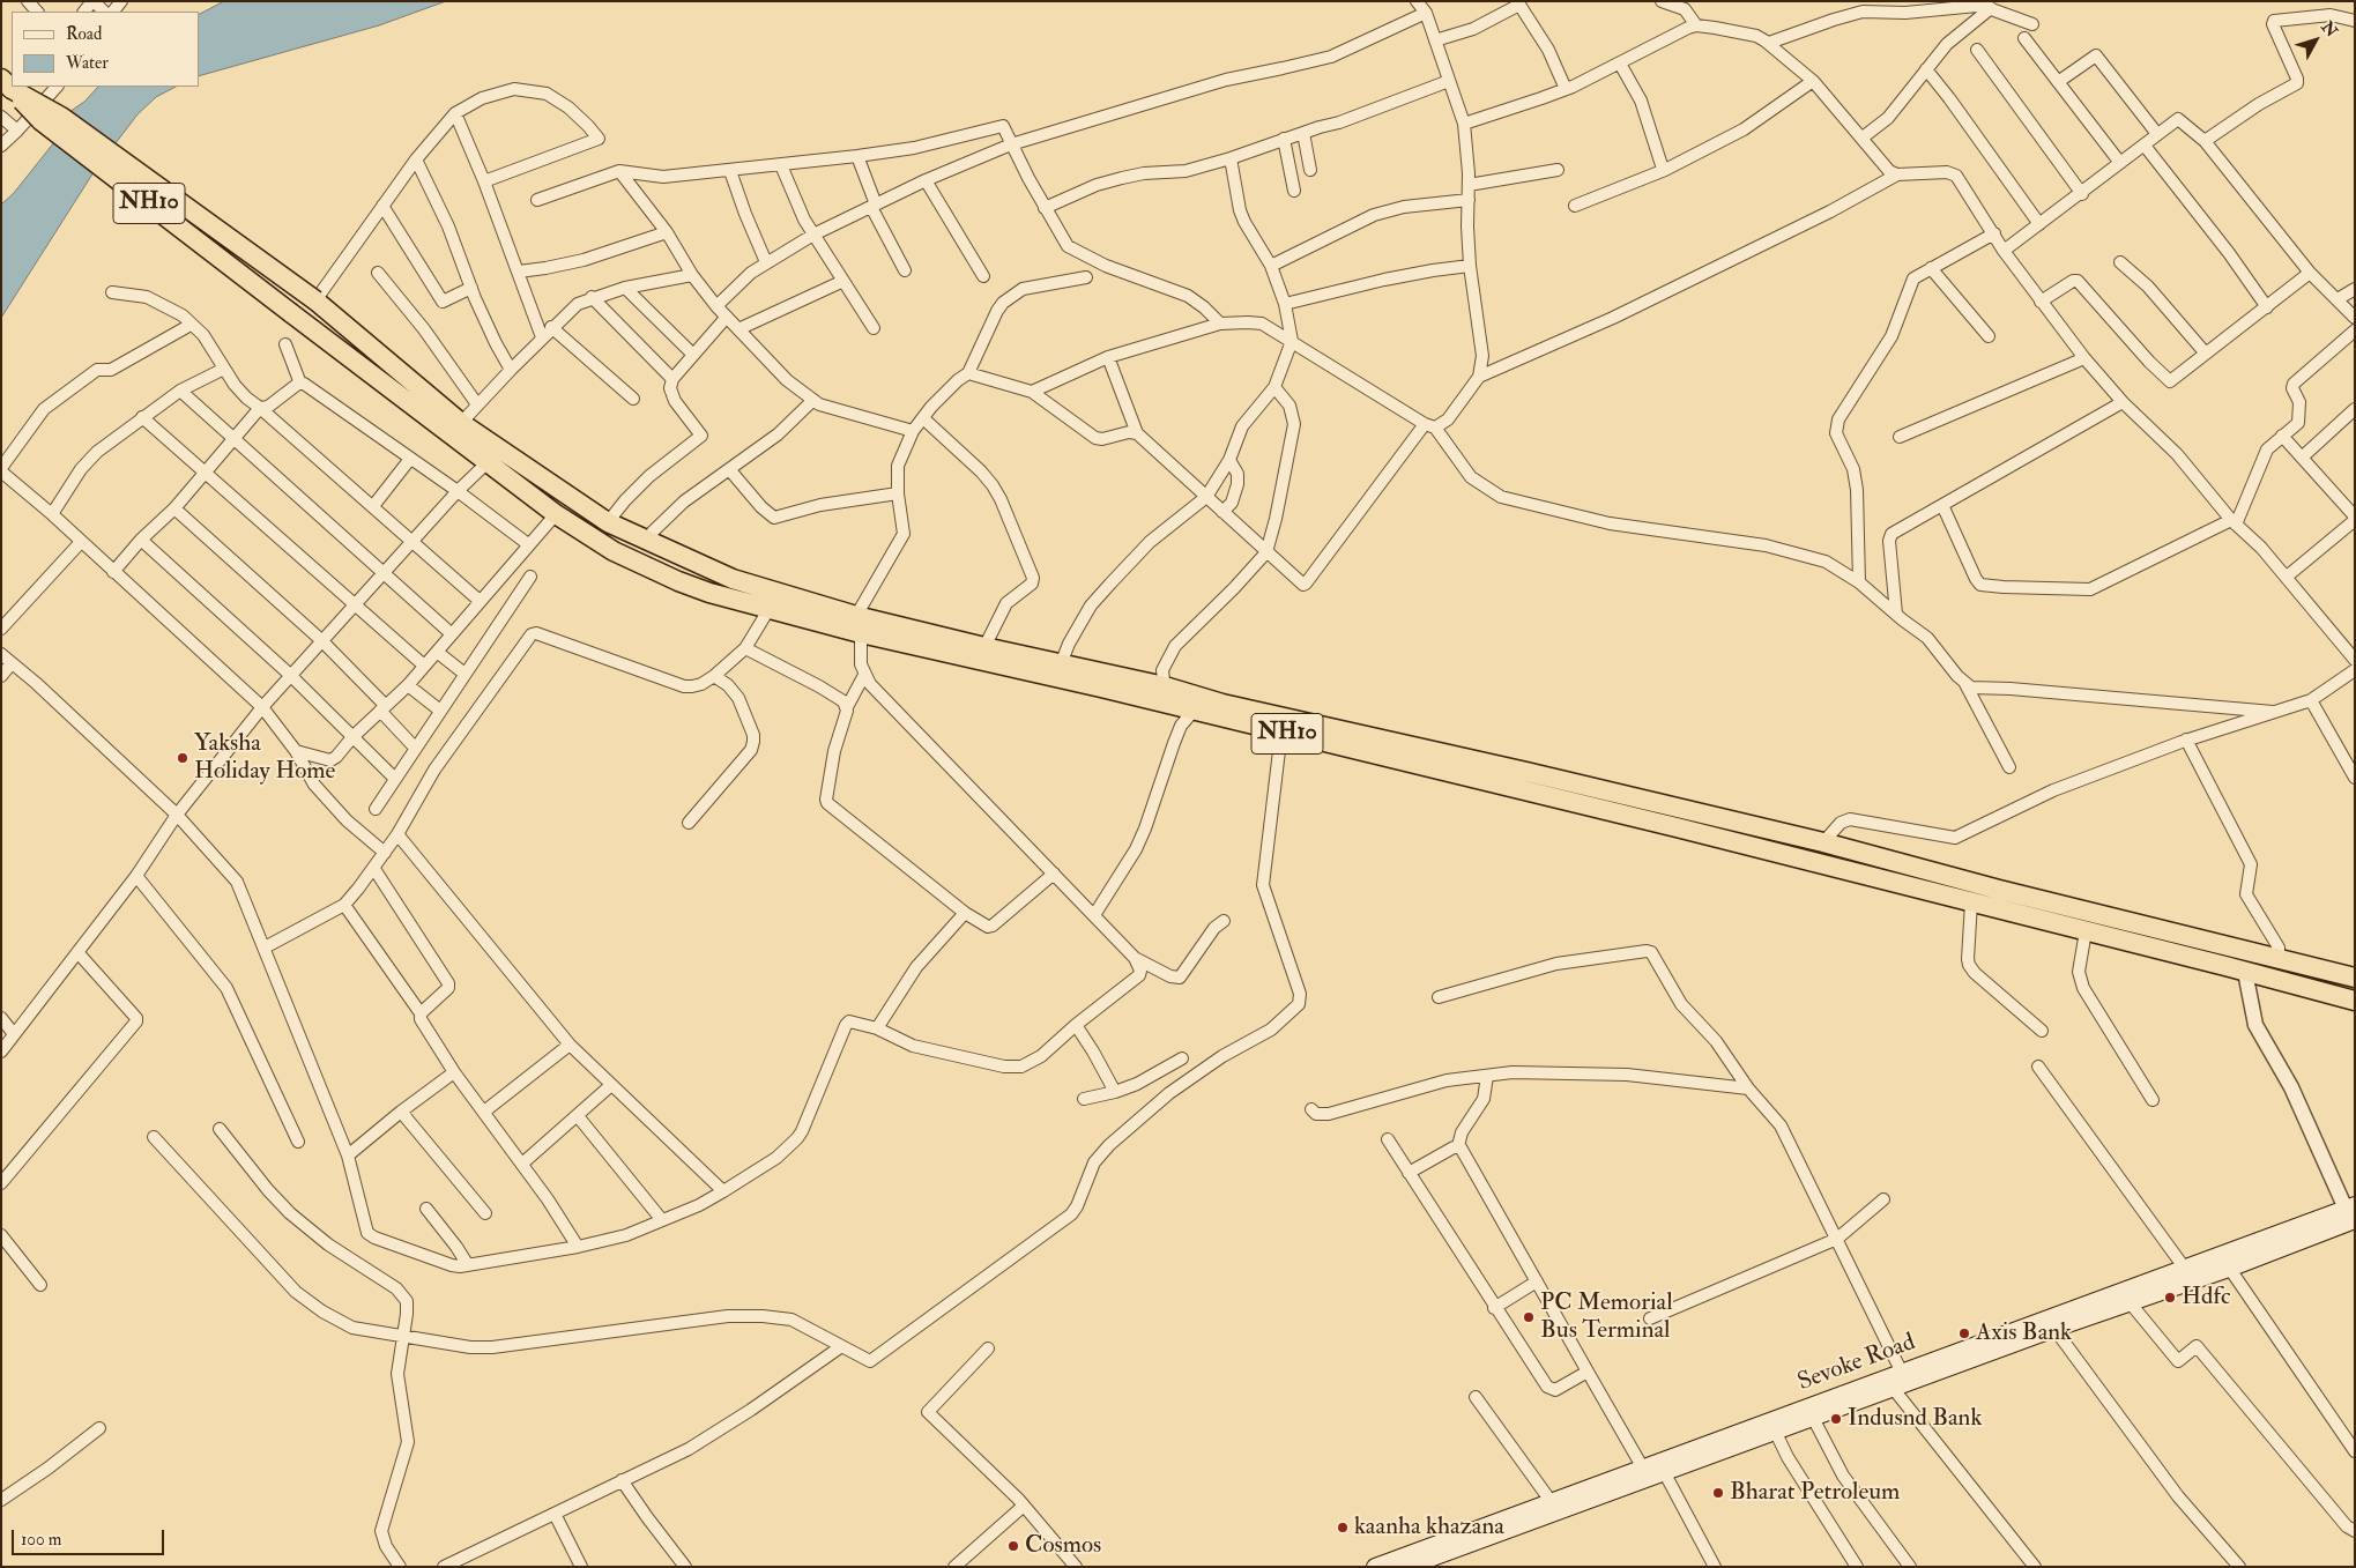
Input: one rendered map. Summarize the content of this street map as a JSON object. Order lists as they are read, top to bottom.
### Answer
{
  "streets": {
    "highway": ["NH10"],
    "main road": ["Sevoke Road"]
  },
  "places": [
    "Yaksha Holiday Home",
    "Hdfc",
    "PC Memorial Bus Terminal",
    "Axis Bank",
    "Indusnd Bank",
    "Bharat Petroleum",
    "kaanha khazana",
    "Cosmos"
  ],
  "legend": ["Road", "Water"],
  "scale_bar": "100 m",
  "north": "top right"
}
